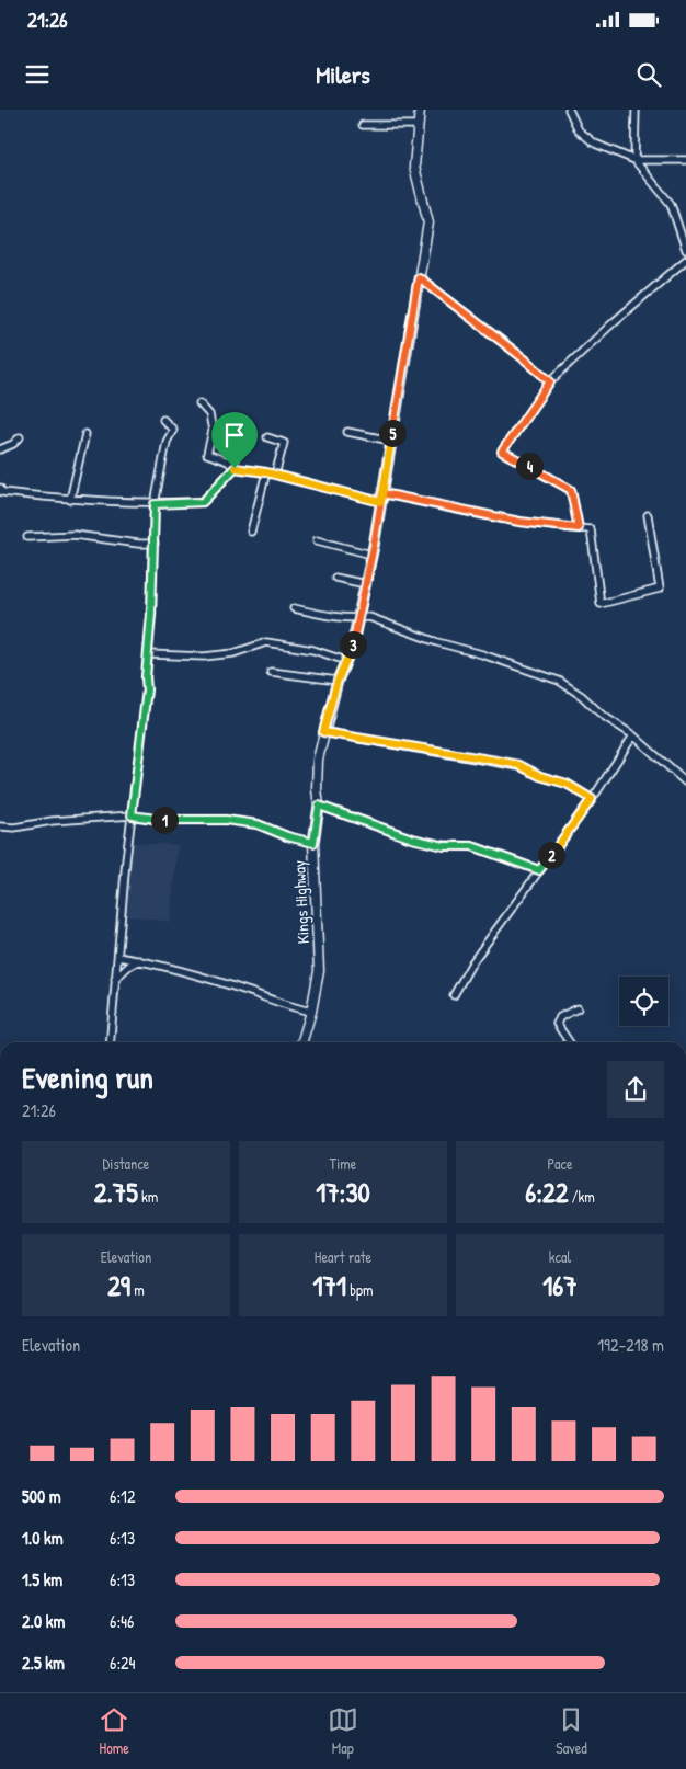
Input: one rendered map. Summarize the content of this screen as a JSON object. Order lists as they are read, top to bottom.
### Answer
{
  "streets": {
    "street": ["Kings Highway"]
  },
  "page": {
    "status": "21:26",
    "header": "Milers",
    "pins": [
      "5",
      "4",
      "3",
      "1",
      "2"
    ],
    "heading": ["Evening run", "21:26"],
    "stats": [
      ["Distance", "2.75 km"],
      ["Time", "17:30"],
      ["Pace", "6:22 /km"],
      ["Elevation", "29 m"],
      ["Heart rate", "171 bpm"],
      ["kcal", "167"]
    ],
    "chart": ["Elevation", "192–218 m"],
    "list": [
      {
        "name": "500 m",
        "note": "6:12"
      },
      {
        "name": "1.0 km",
        "note": "6:13"
      },
      {
        "name": "1.5 km",
        "note": "6:13"
      },
      {
        "name": "2.0 km",
        "note": "6:46"
      },
      {
        "name": "2.5 km",
        "note": "6:24"
      }
    ],
    "tabs": ["Home", "Map", "Saved"]
  }
}
